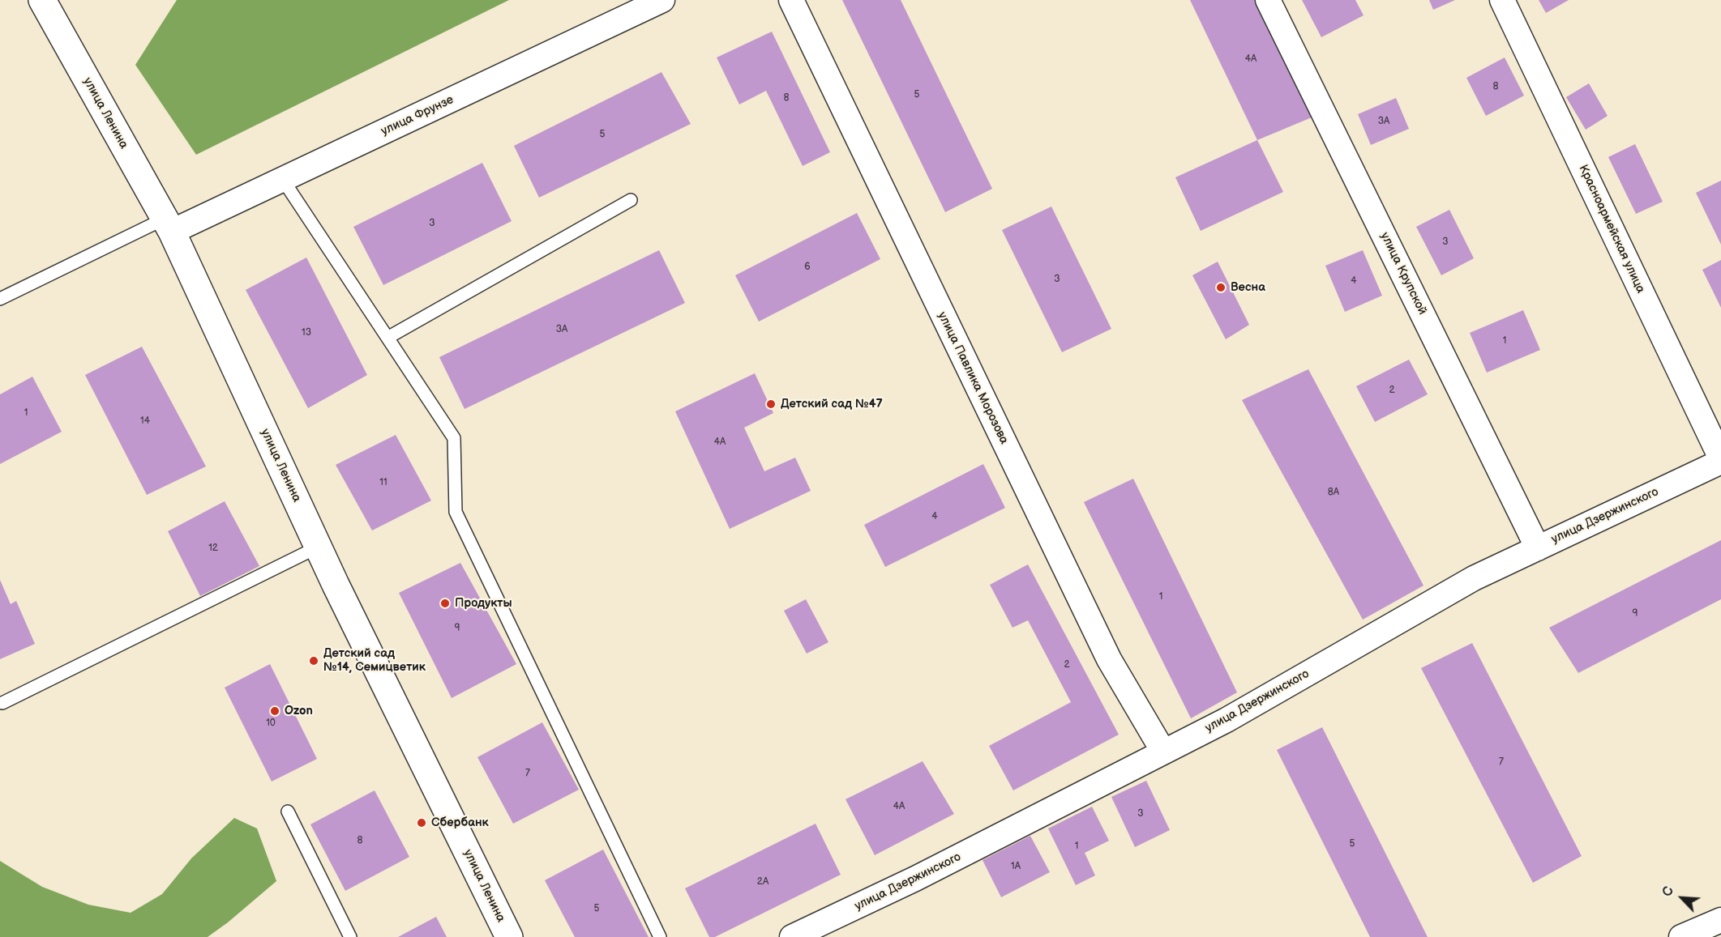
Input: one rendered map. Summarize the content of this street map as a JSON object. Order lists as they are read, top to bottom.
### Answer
{
  "streets": {
    "street": [
      "улица Ленина",
      "улица Фрунзе",
      "Красноармейская улица",
      "улица Крупской",
      "улица Павлика Морозова",
      "улица Дзержинского"
    ]
  },
  "crossings": [
    ["улица Ленина", "улица Фрунзе"],
    ["Красноармейская улица", "улица Дзержинского"],
    ["улица Крупской", "улица Дзержинского"],
    ["улица Павлика Морозова", "улица Дзержинского"]
  ],
  "places": [
    "Весна",
    "Детский сад №47",
    "Продукты",
    "Детский сад №14, Семицветик",
    "Ozon",
    "Сбербанк"
  ],
  "house_numbers": [
    "4А",
    "8",
    "5",
    "8",
    "3А",
    "5",
    "3",
    "3",
    "6",
    "3",
    "4",
    "3А",
    "13",
    "1",
    "2",
    "1",
    "14",
    "4А",
    "11",
    "8А",
    "4",
    "12",
    "1",
    "9",
    "9",
    "2",
    "10",
    "7",
    "7",
    "4А",
    "3",
    "8",
    "5",
    "1",
    "1А",
    "2А",
    "5"
  ],
  "north": "top left"
}
